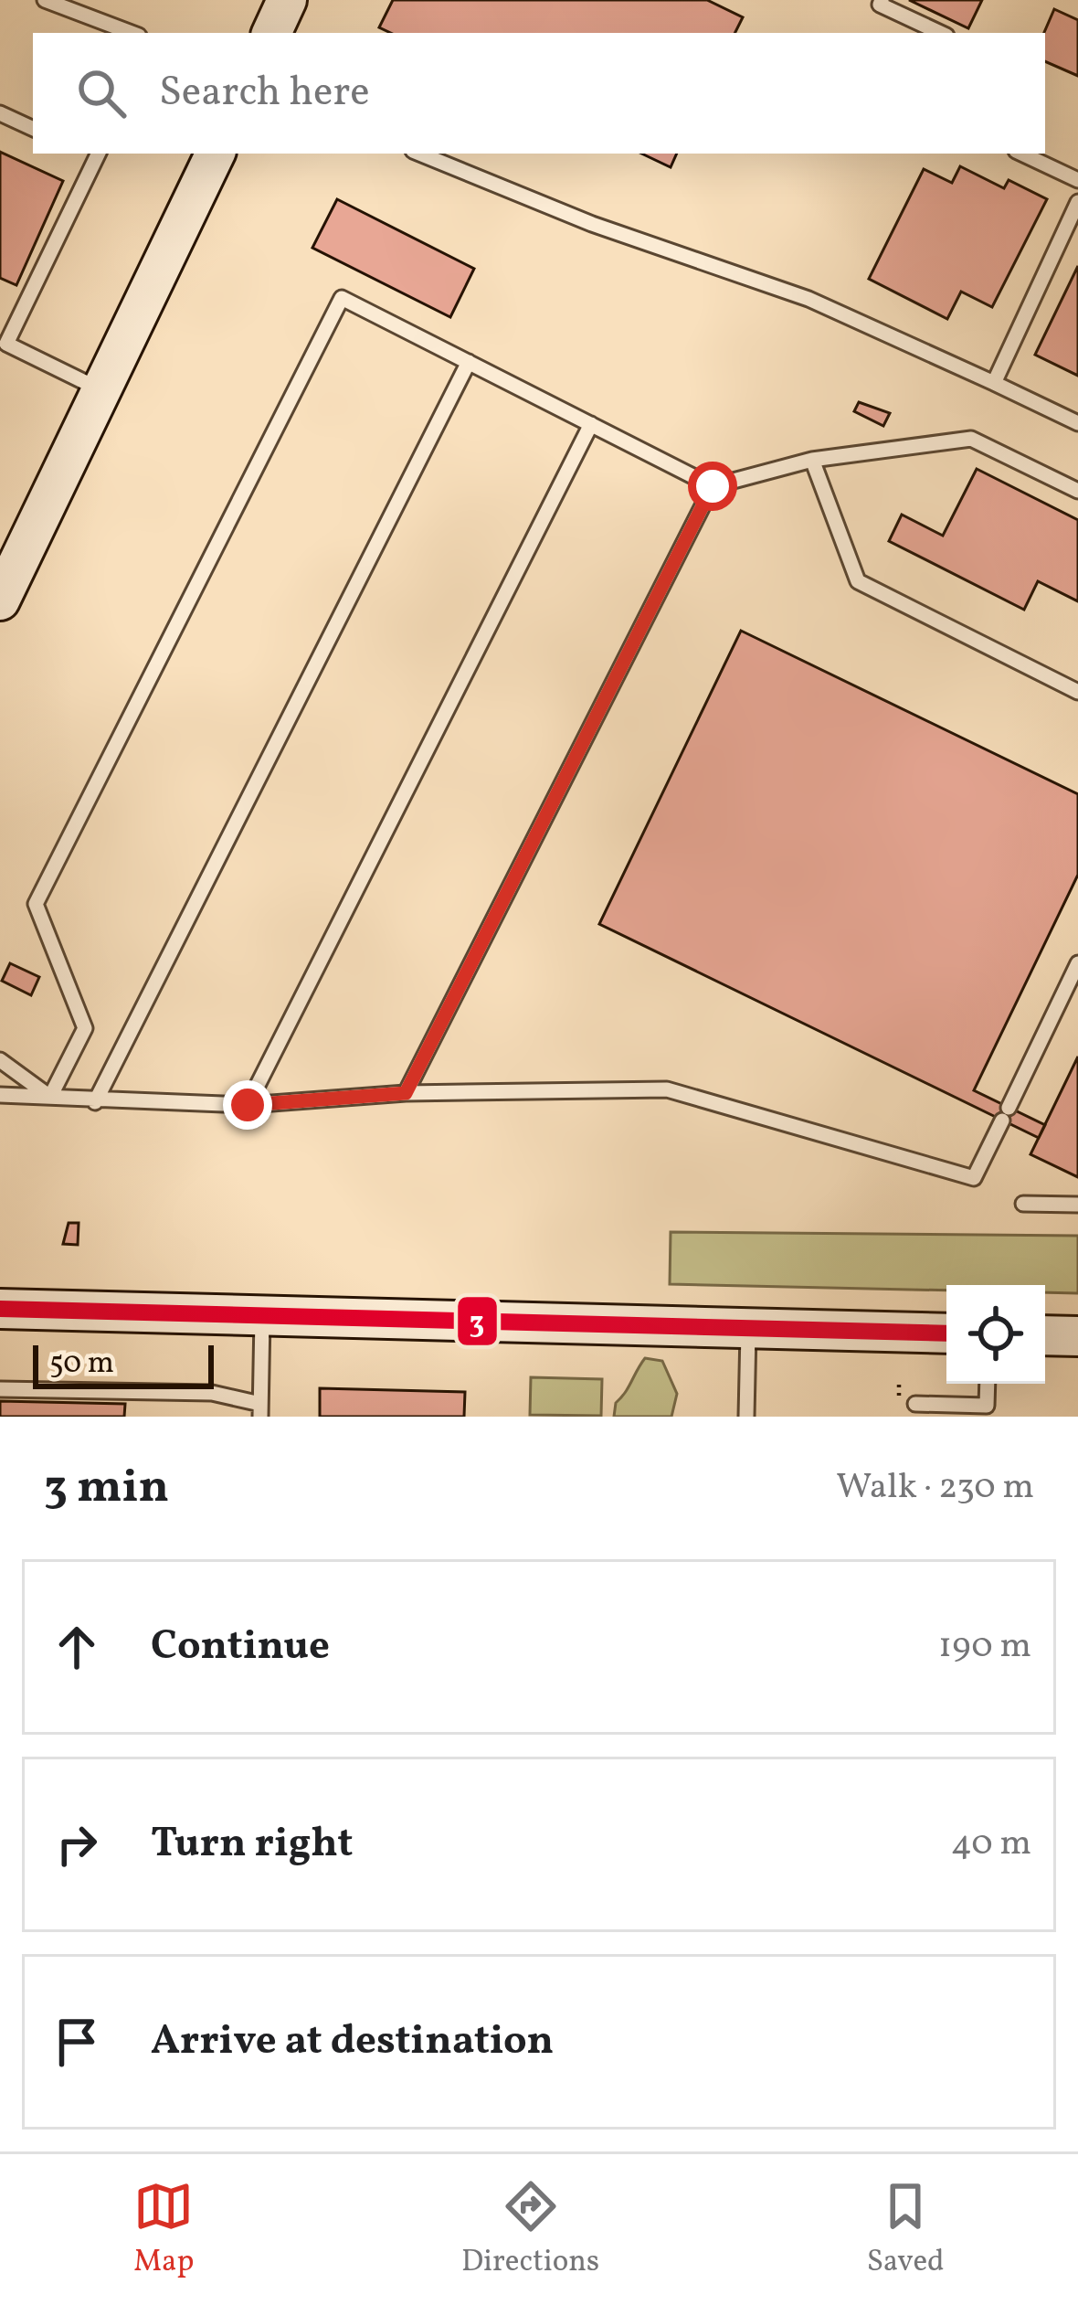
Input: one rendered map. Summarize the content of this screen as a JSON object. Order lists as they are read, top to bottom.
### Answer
{
  "lines": ["transit line 3"],
  "scale_bar": "50 m",
  "page": {
    "search": "Search here",
    "scale": "50 m",
    "heading": ["3 min", "Walk · 230 m"],
    "list": [
      ["Continue", "190 m"],
      ["Turn right", "40 m"],
      "Arrive at destination"
    ],
    "nav": ["Map", "Directions", "Saved"]
  }
}
